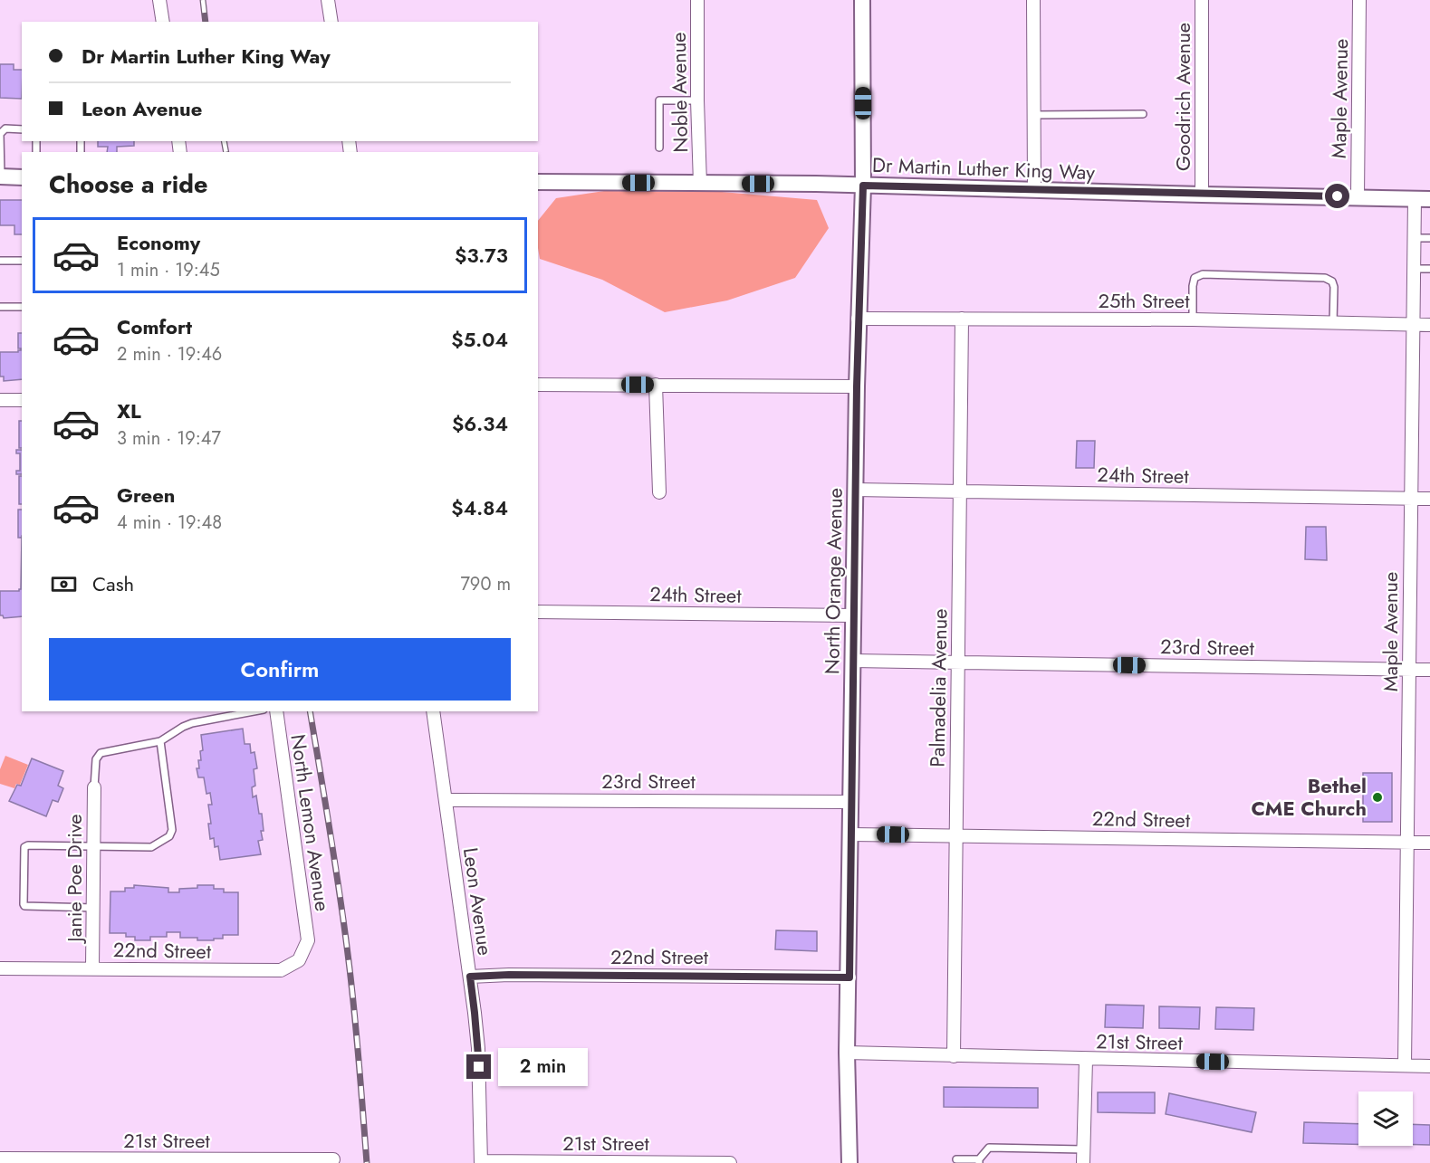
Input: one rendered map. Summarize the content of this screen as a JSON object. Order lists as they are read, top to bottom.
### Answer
{
  "streets": {
    "street": [
      "Noble Avenue",
      "Goodrich Avenue",
      "Maple Avenue",
      "Dr Martin Luther King Way",
      "25th Street",
      "24th Street",
      "North Orange Avenue",
      "23rd Street",
      "Palmadelia Avenue",
      "22nd Street",
      "North Lemon Avenue",
      "Janie Poe Drive",
      "Leon Avenue",
      "21st Street"
    ]
  },
  "crossings": [
    ["Noble Avenue", "Dr Martin Luther King Way"],
    ["Goodrich Avenue", "Dr Martin Luther King Way"],
    ["Maple Avenue", "Dr Martin Luther King Way"],
    ["Maple Avenue", "25th Street"],
    ["Maple Avenue", "24th Street"],
    ["Maple Avenue", "23rd Street"],
    ["Maple Avenue", "22nd Street"],
    ["Maple Avenue", "21st Street"],
    ["Dr Martin Luther King Way", "North Orange Avenue"],
    ["25th Street", "North Orange Avenue"],
    ["25th Street", "Palmadelia Avenue"],
    ["24th Street", "North Orange Avenue"],
    ["24th Street", "Palmadelia Avenue"],
    ["North Orange Avenue", "23rd Street"],
    ["North Orange Avenue", "22nd Street"],
    ["North Orange Avenue", "21st Street"],
    ["23rd Street", "Palmadelia Avenue"],
    ["23rd Street", "Leon Avenue"],
    ["Palmadelia Avenue", "22nd Street"],
    ["Palmadelia Avenue", "21st Street"],
    ["22nd Street", "North Lemon Avenue"],
    ["22nd Street", "Janie Poe Drive"],
    ["22nd Street", "Leon Avenue"],
    ["Leon Avenue", "21st Street"]
  ],
  "places": ["Bethel CME Church"],
  "page": {
    "banner": ["Dr Martin Luther King Way", "Leon Avenue"],
    "heading": "Choose a ride",
    "list": [
      {
        "name": "Economy",
        "note": "1 min · 19:45",
        "value": "$3.73"
      },
      {
        "name": "Comfort",
        "note": "2 min · 19:46",
        "value": "$5.04"
      },
      {
        "name": "XL",
        "note": "3 min · 19:47",
        "value": "$6.34"
      },
      {
        "name": "Green",
        "note": "4 min · 19:48",
        "value": "$4.84"
      }
    ],
    "pay": ["Cash", "790 m"],
    "buttons": "Confirm",
    "bubble": "2 min"
  }
}
